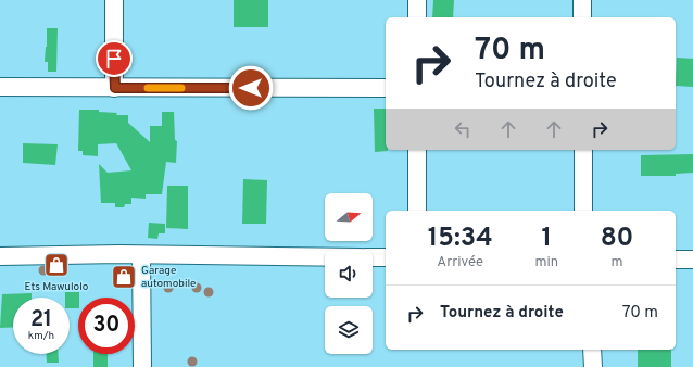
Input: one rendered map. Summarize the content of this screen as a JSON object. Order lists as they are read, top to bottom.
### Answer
{
  "places": {
    "shop": ["Ets Mawulolo", "Garage automobile"]
  },
  "north": "right",
  "page": {
    "turn": ["70 m", "Tournez à droite"],
    "eta": [
      "15:34",
      "Arrivée",
      "1",
      "min",
      "80",
      "m"
    ],
    "list": [
      {
        "name": "Tournez à droite",
        "value": "70 m"
      }
    ],
    "speed": "21 km/h",
    "limit": "30"
  }
}
